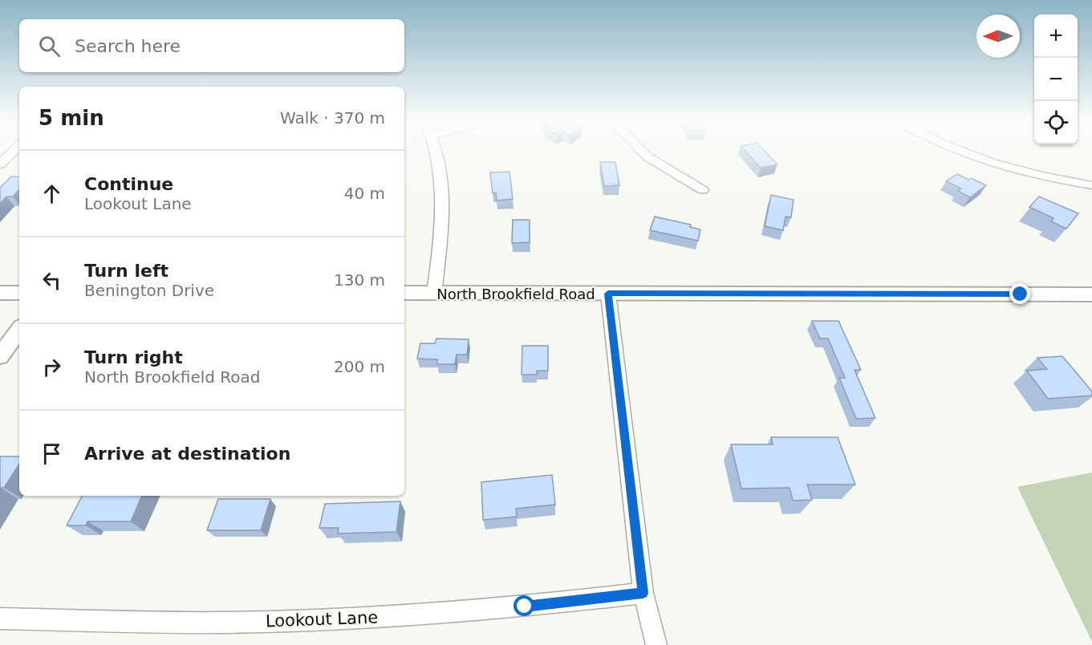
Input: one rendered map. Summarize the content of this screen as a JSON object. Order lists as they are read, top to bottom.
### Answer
{
  "streets": {
    "street": ["North Brookfield Road", "Lookout Lane"]
  },
  "north": "left",
  "page": {
    "map_buttons": ["+", "−"],
    "search": "Search here",
    "heading": ["5 min", "Walk · 370 m"],
    "list": [
      ["Continue", "Lookout Lane", "40 m"],
      ["Turn left", "Benington Drive", "130 m"],
      ["Turn right", "North Brookfield Road", "200 m"],
      "Arrive at destination"
    ]
  }
}
